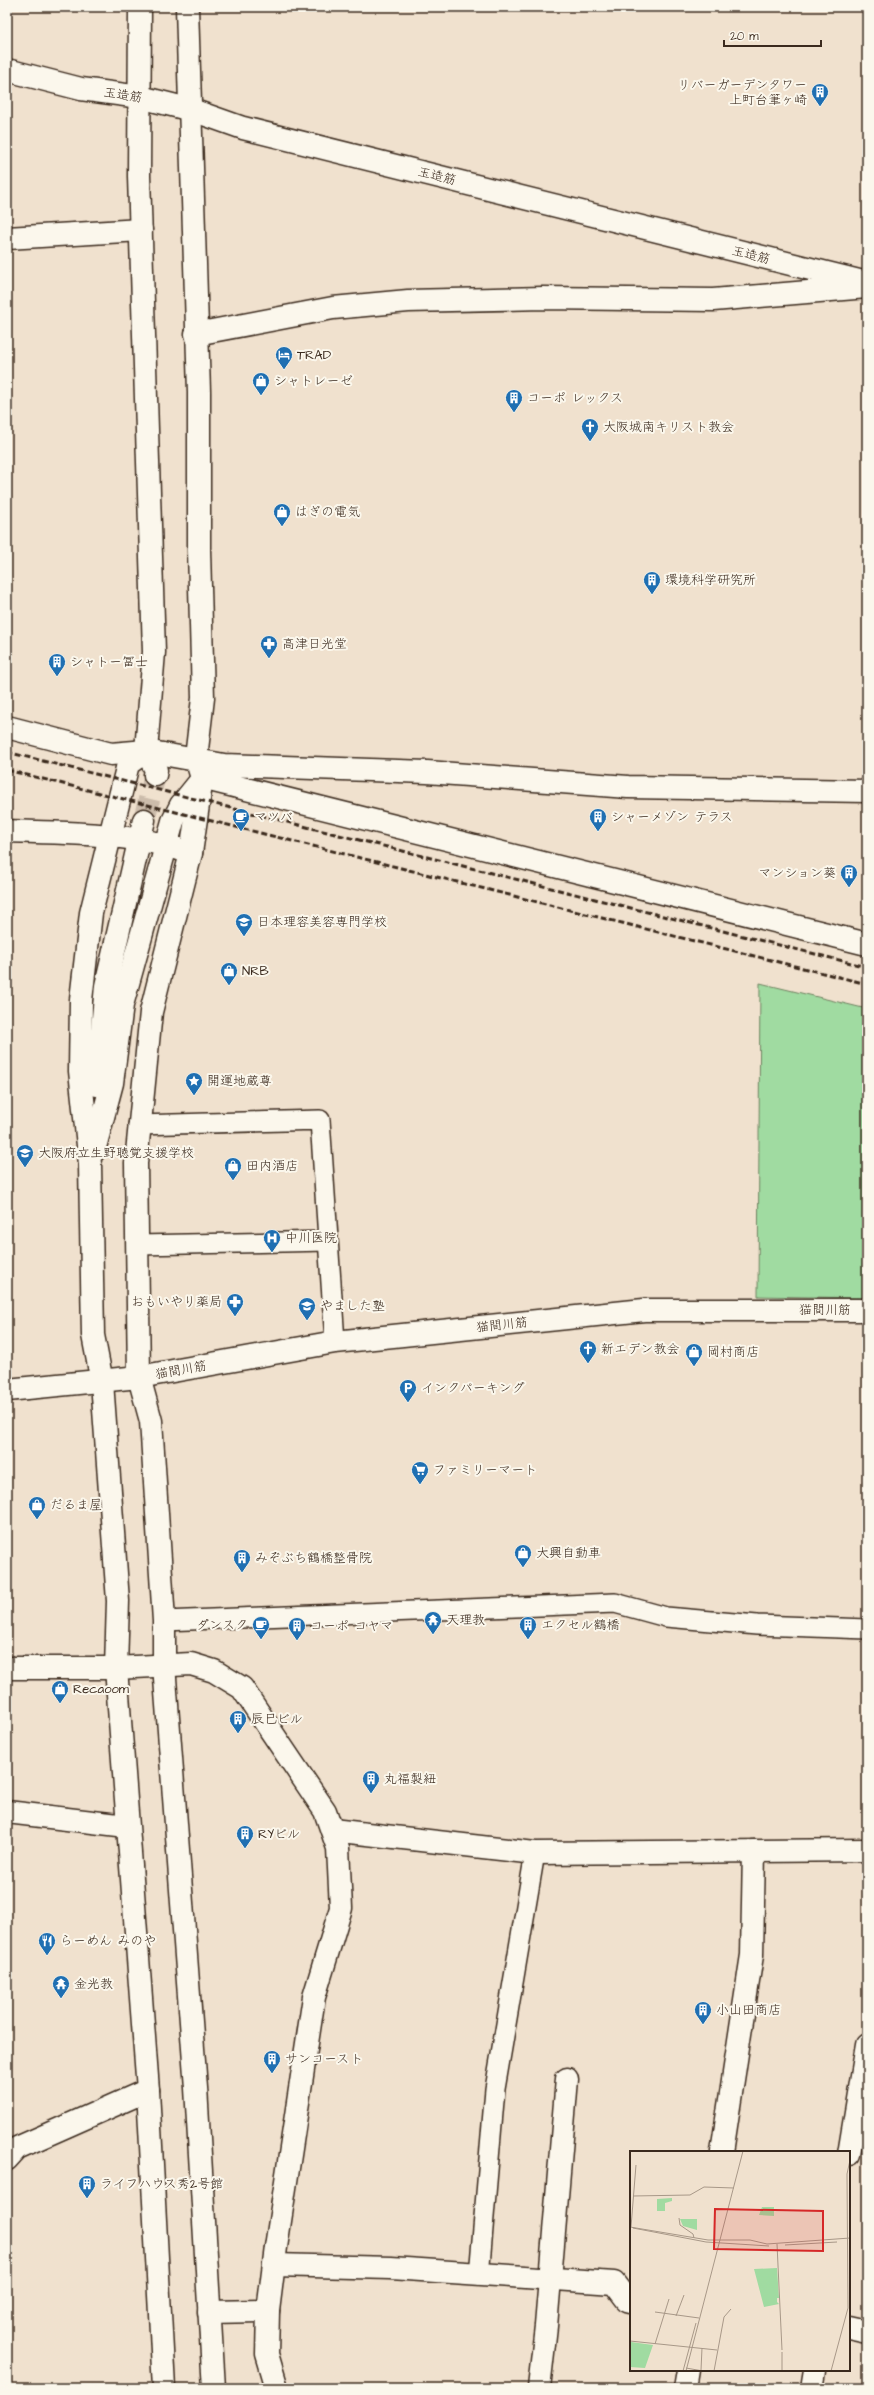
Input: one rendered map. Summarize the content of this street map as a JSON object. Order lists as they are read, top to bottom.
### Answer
{
  "streets": {
    "street": ["玉造筋", "猫間川筋"]
  },
  "places": {
    "building": [
      "リバーガーデンタワー 上町台筆ヶ崎",
      "コーポ レックス",
      "環境科学研究所",
      "シャトー冨士",
      "シャーメゾン テラス",
      "マンション葵",
      "みぞぶち鶴橋整骨院",
      "エクセル鶴橋",
      "コーポ コヤマ",
      "辰巳ビル",
      "丸福製紐",
      "RYビル",
      "小山田商店",
      "サンコースト",
      "ライフハウス秀2号館"
    ],
    "hotel": ["TRAD"],
    "shop": [
      "シャトレーゼ",
      "はぎの電気",
      "NRB",
      "田内酒店",
      "岡村商店",
      "だるま屋",
      "大興自動車",
      "Recaoom"
    ],
    "church": ["大阪城南キリスト教会", "新エデン教会"],
    "pharmacy": ["高津日光堂", "おもいやり薬局"],
    "cafe": ["マツバ", "ダンスク"],
    "school or university": ["日本理容美容専門学校", "大阪府立生野聴覚支援学校", "やました塾"],
    "place": ["開運地蔵尊"],
    "hospital": ["中川医院"],
    "parking": ["インクパーキング"],
    "supermarket": ["ファミリーマート"],
    "temple": ["天理教", "金光教"],
    "restaurant": ["らーめん みのや"]
  },
  "scale_bar": "20 m"
}
